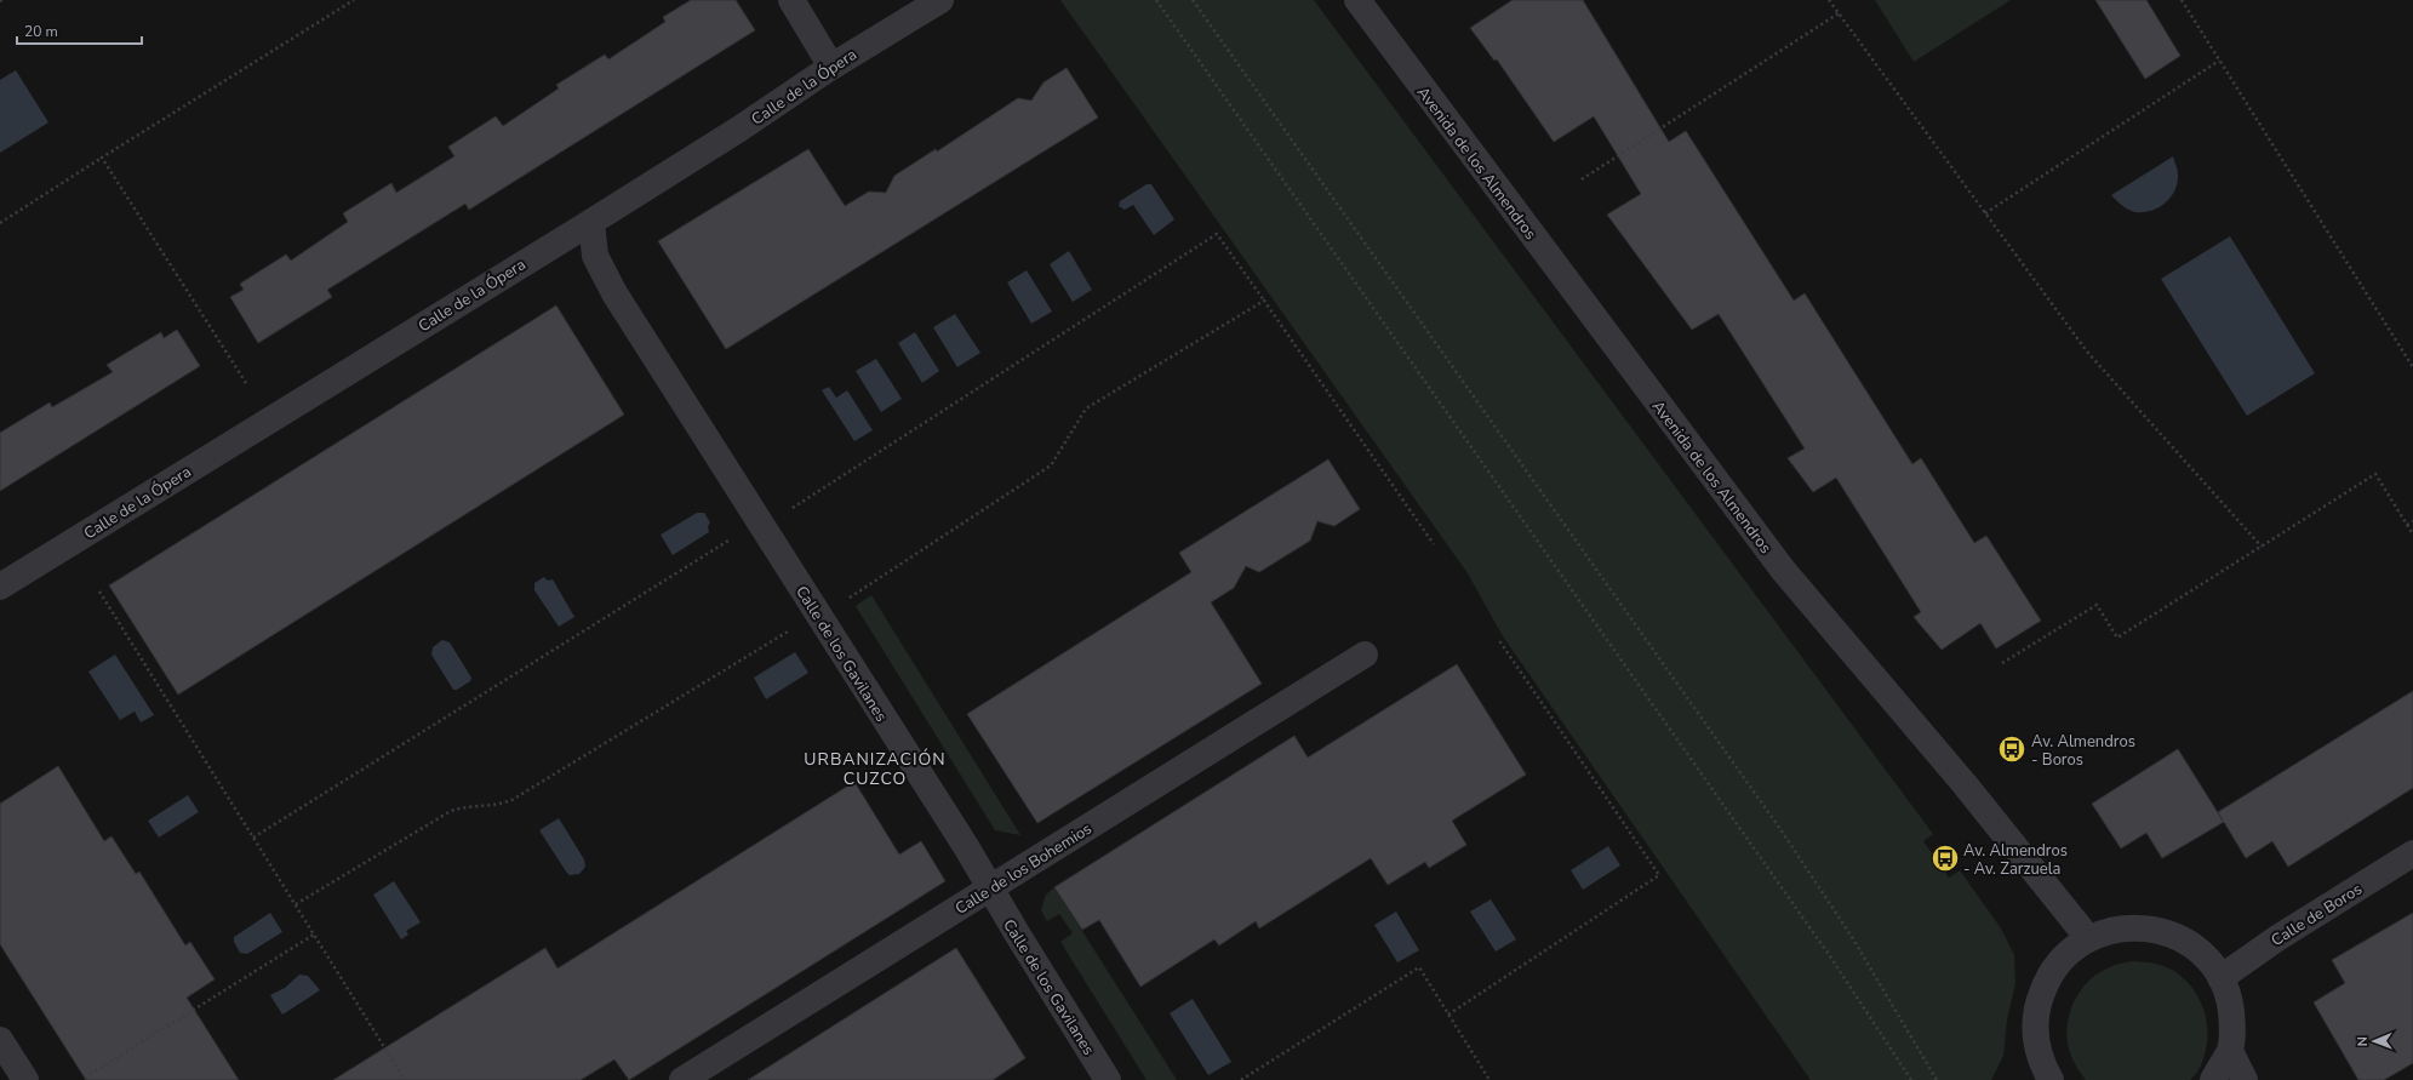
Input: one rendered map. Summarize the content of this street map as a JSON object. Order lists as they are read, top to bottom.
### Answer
{
  "streets": {
    "street": [
      "Calle de la Ópera",
      "Avenida de los Almendros",
      "Calle de los Gavilanes",
      "Calle de los Bohemios",
      "Calle de Boros"
    ]
  },
  "crossings": [
    ["Calle de la Ópera", "Calle de los Gavilanes"],
    ["Calle de los Gavilanes", "Calle de los Bohemios"]
  ],
  "districts": ["URBANIZACIÓN CUZCO"],
  "places": {
    "bus stop": ["Av. Almendros - Boros", "Av. Almendros - Av. Zarzuela"]
  },
  "scale_bar": "20 m",
  "north": "left"
}
